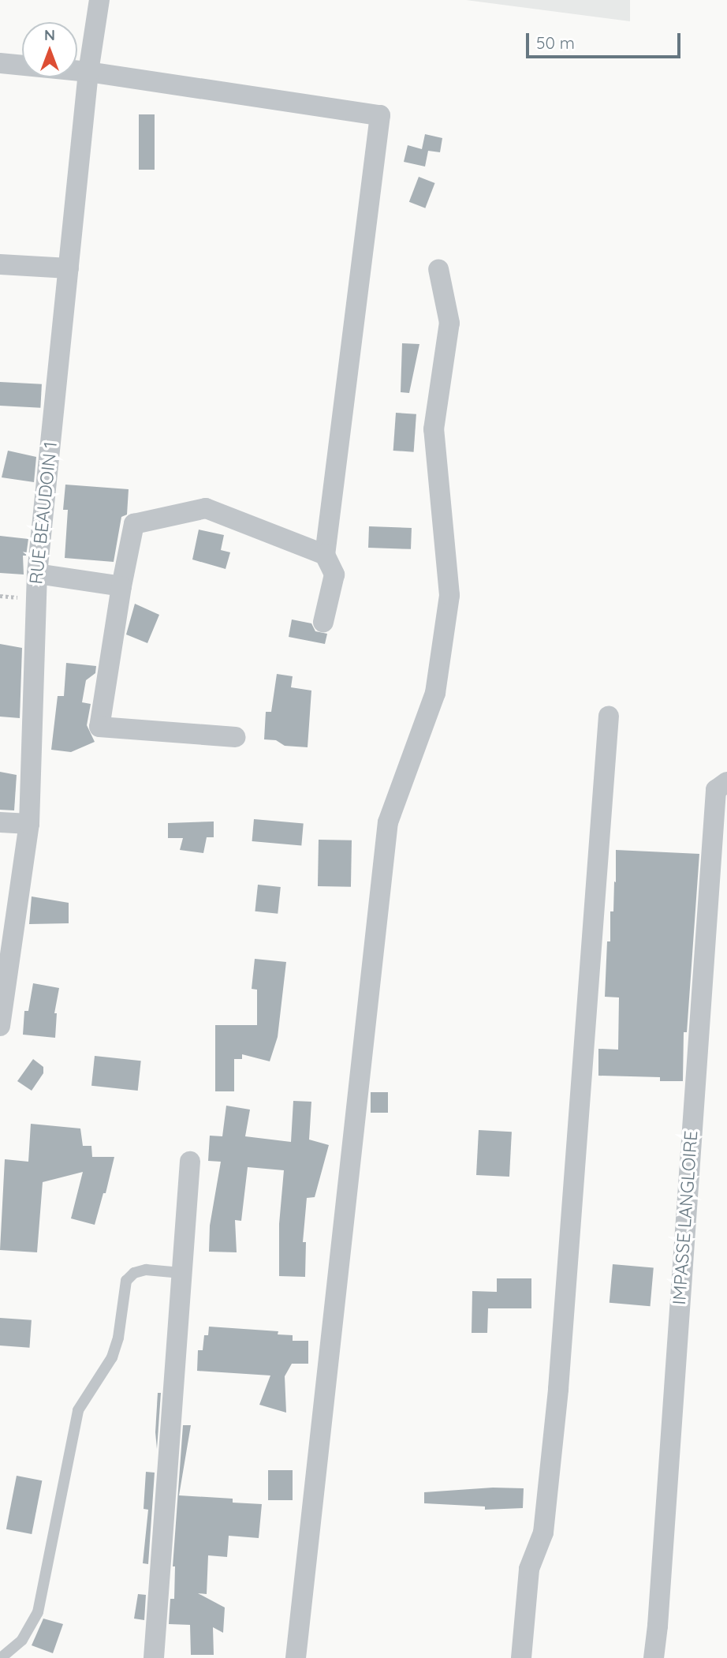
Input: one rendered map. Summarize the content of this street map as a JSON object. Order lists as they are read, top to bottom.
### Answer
{
  "streets": {
    "street": ["RUE BEAUDOIN 1", "IMPASSE LANGLOIRE"]
  },
  "scale_bar": "50 m",
  "north": "top"
}
